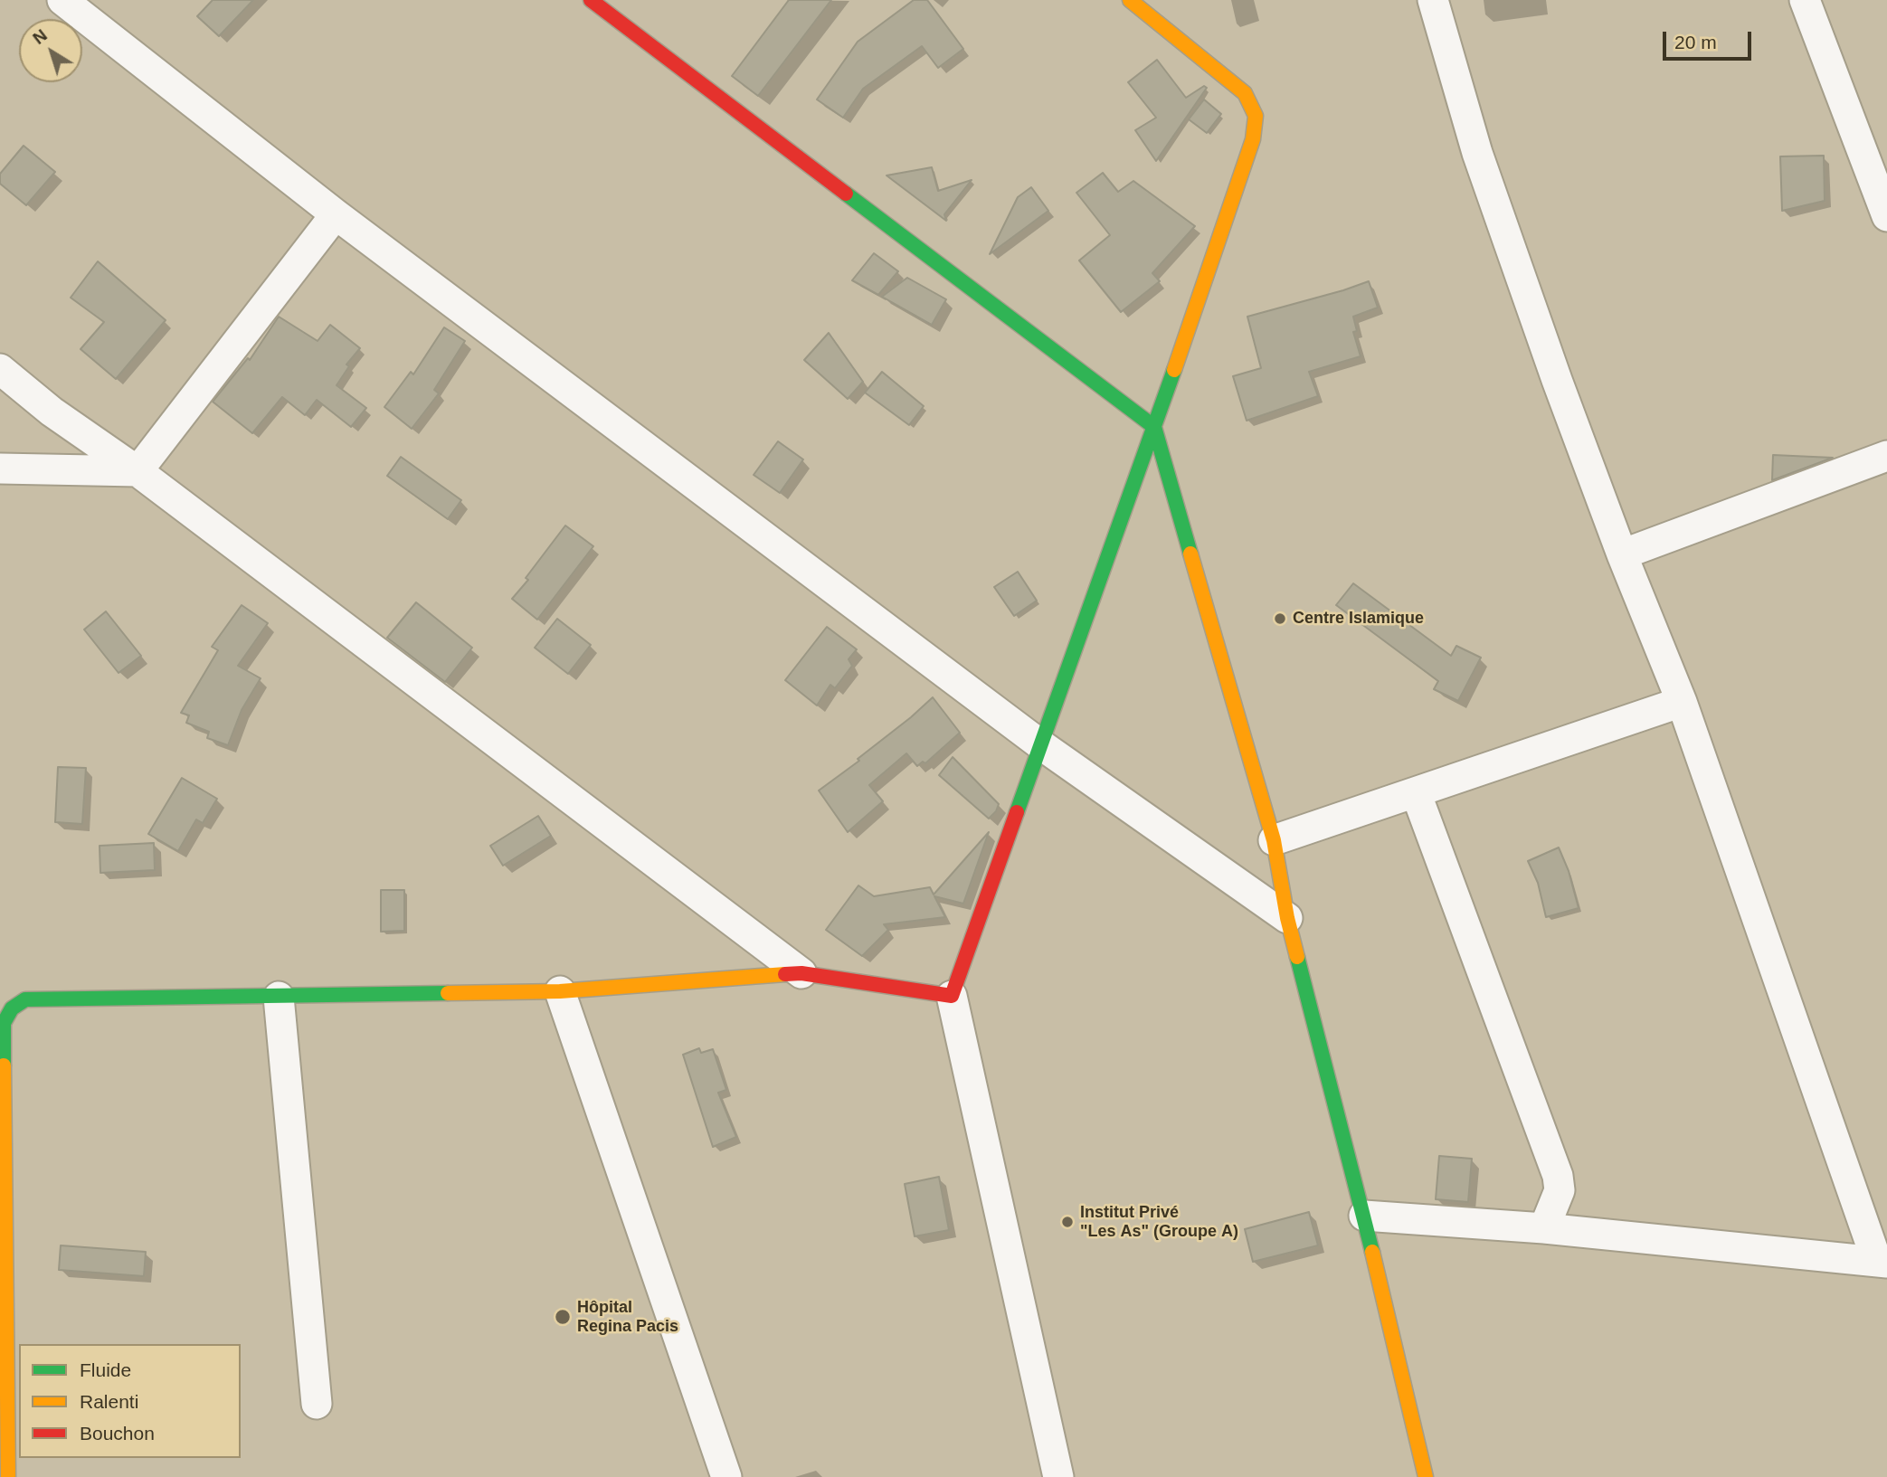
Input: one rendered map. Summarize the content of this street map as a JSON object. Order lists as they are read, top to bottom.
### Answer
{
  "places": ["Centre Islamique", "Institut Privé \"Les As\" (Groupe A)", "Hôpital Regina Pacis"],
  "legend": ["Fluide", "Ralenti", "Bouchon"],
  "scale_bar": "20 m",
  "north": "top left"
}
